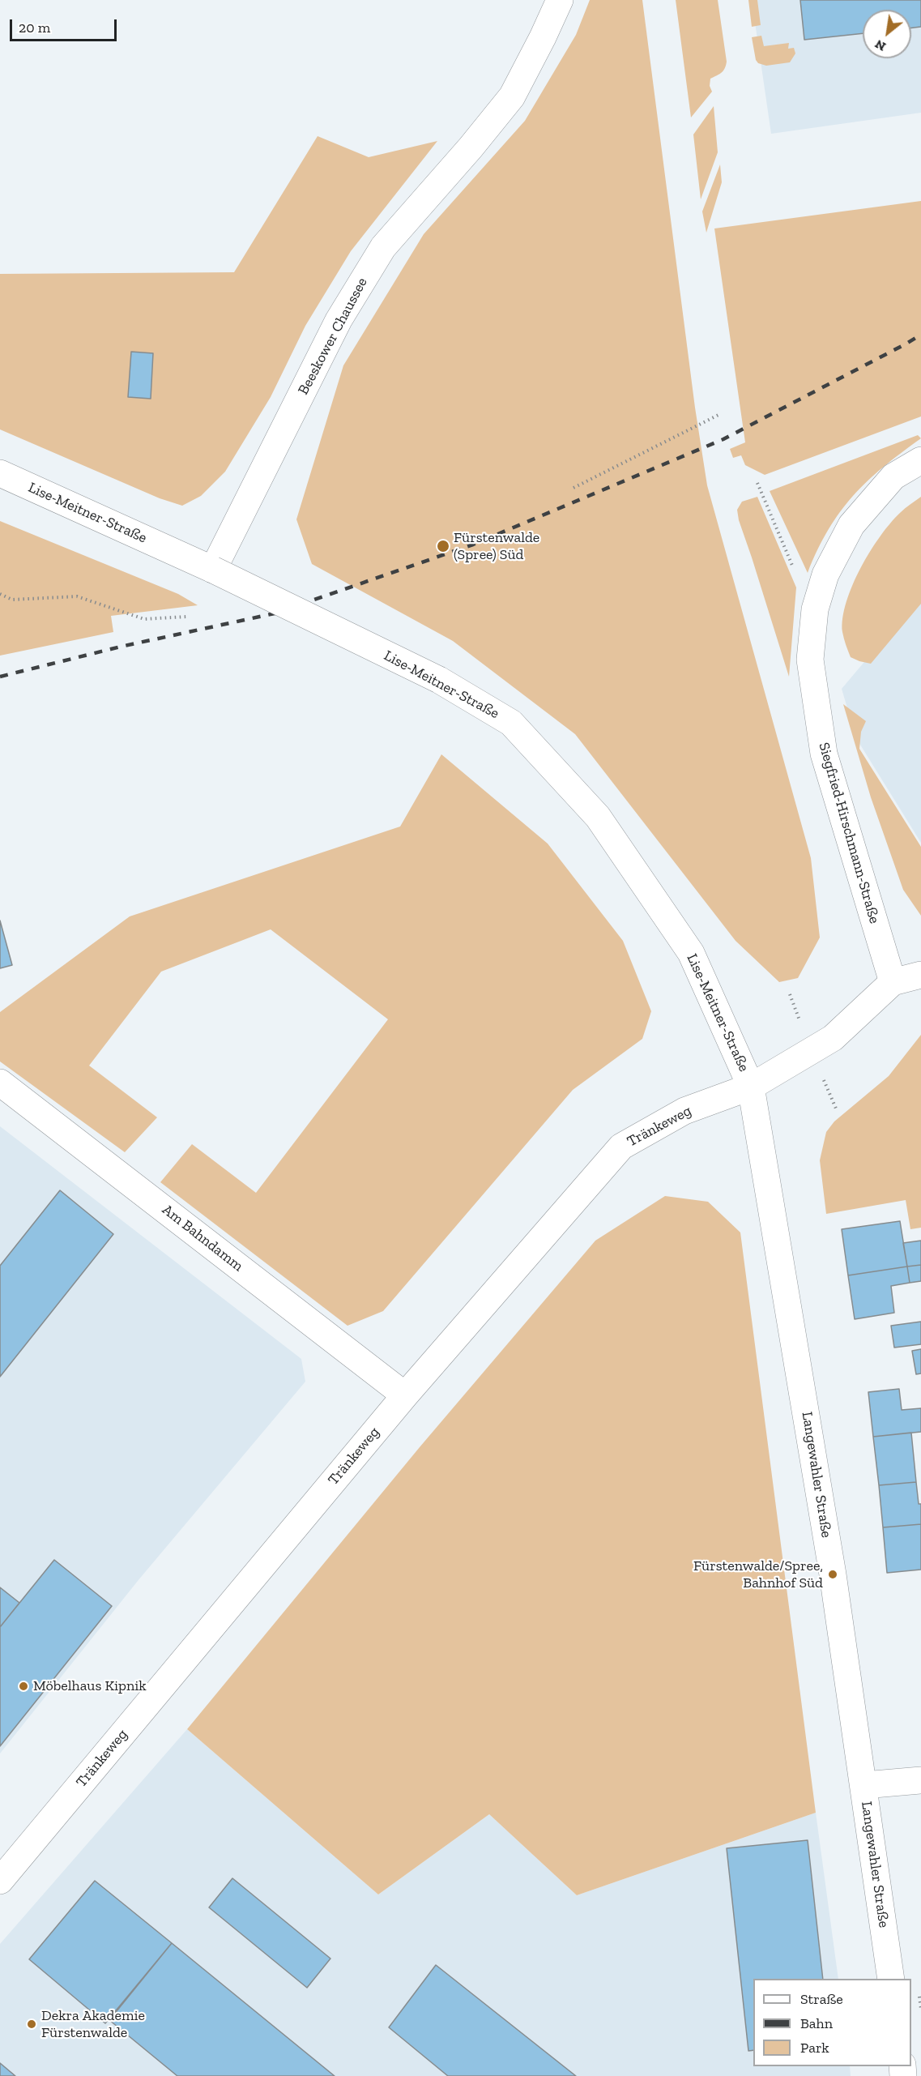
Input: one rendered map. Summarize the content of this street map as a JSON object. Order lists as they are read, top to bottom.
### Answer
{
  "streets": {
    "street": [
      "Beeskower Chaussee",
      "Lise-Meitner-Straße",
      "Siegfried-Hirschmann-Straße",
      "Tränkeweg",
      "Am Bahndamm",
      "Langewahler Straße"
    ]
  },
  "crossings": [
    ["Beeskower Chaussee", "Lise-Meitner-Straße"],
    ["Lise-Meitner-Straße", "Tränkeweg"],
    ["Lise-Meitner-Straße", "Langewahler Straße"],
    ["Siegfried-Hirschmann-Straße", "Tränkeweg"],
    ["Tränkeweg", "Am Bahndamm"],
    ["Tränkeweg", "Langewahler Straße"]
  ],
  "places": [
    "Fürstenwalde (Spree) Süd",
    "Fürstenwalde/Spree, Bahnhof Süd",
    "Möbelhaus Kipnik",
    "Dekra Akademie Fürstenwalde"
  ],
  "legend": ["Straße", "Bahn", "Park"],
  "scale_bar": "20 m",
  "north": "bottom left"
}
